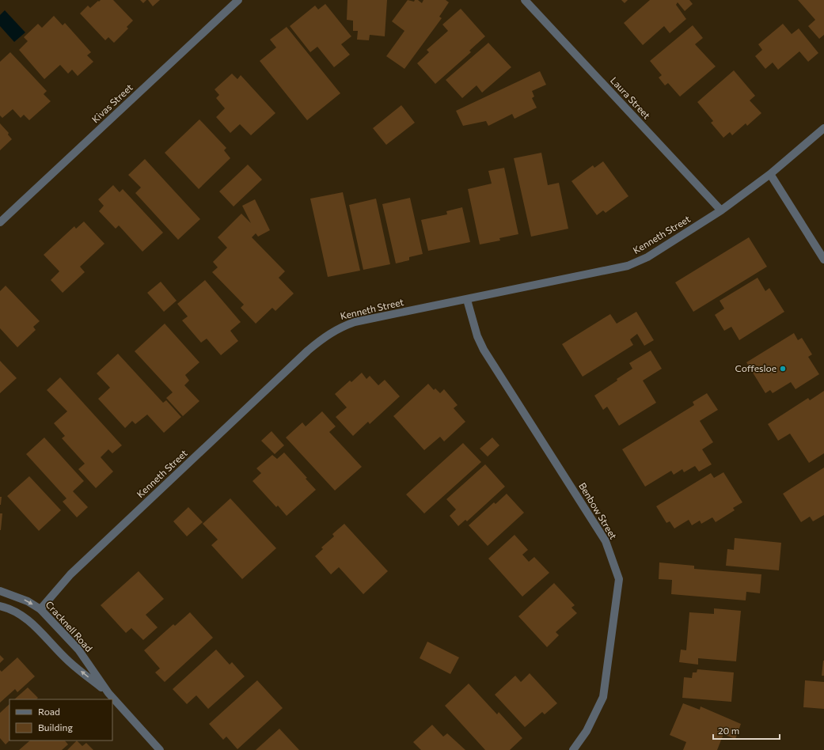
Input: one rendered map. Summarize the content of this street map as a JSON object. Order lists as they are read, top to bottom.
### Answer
{
  "streets": {
    "street": [
      "Laura Street",
      "Kivas Street",
      "Kenneth Street",
      "Benbow Street",
      "Cracknell Road"
    ]
  },
  "crossings": [
    ["Laura Street", "Kenneth Street"],
    ["Kenneth Street", "Benbow Street"],
    ["Kenneth Street", "Cracknell Road"]
  ],
  "places": ["Coffesloe"],
  "legend": ["Road", "Building"],
  "scale_bar": "20 m"
}
